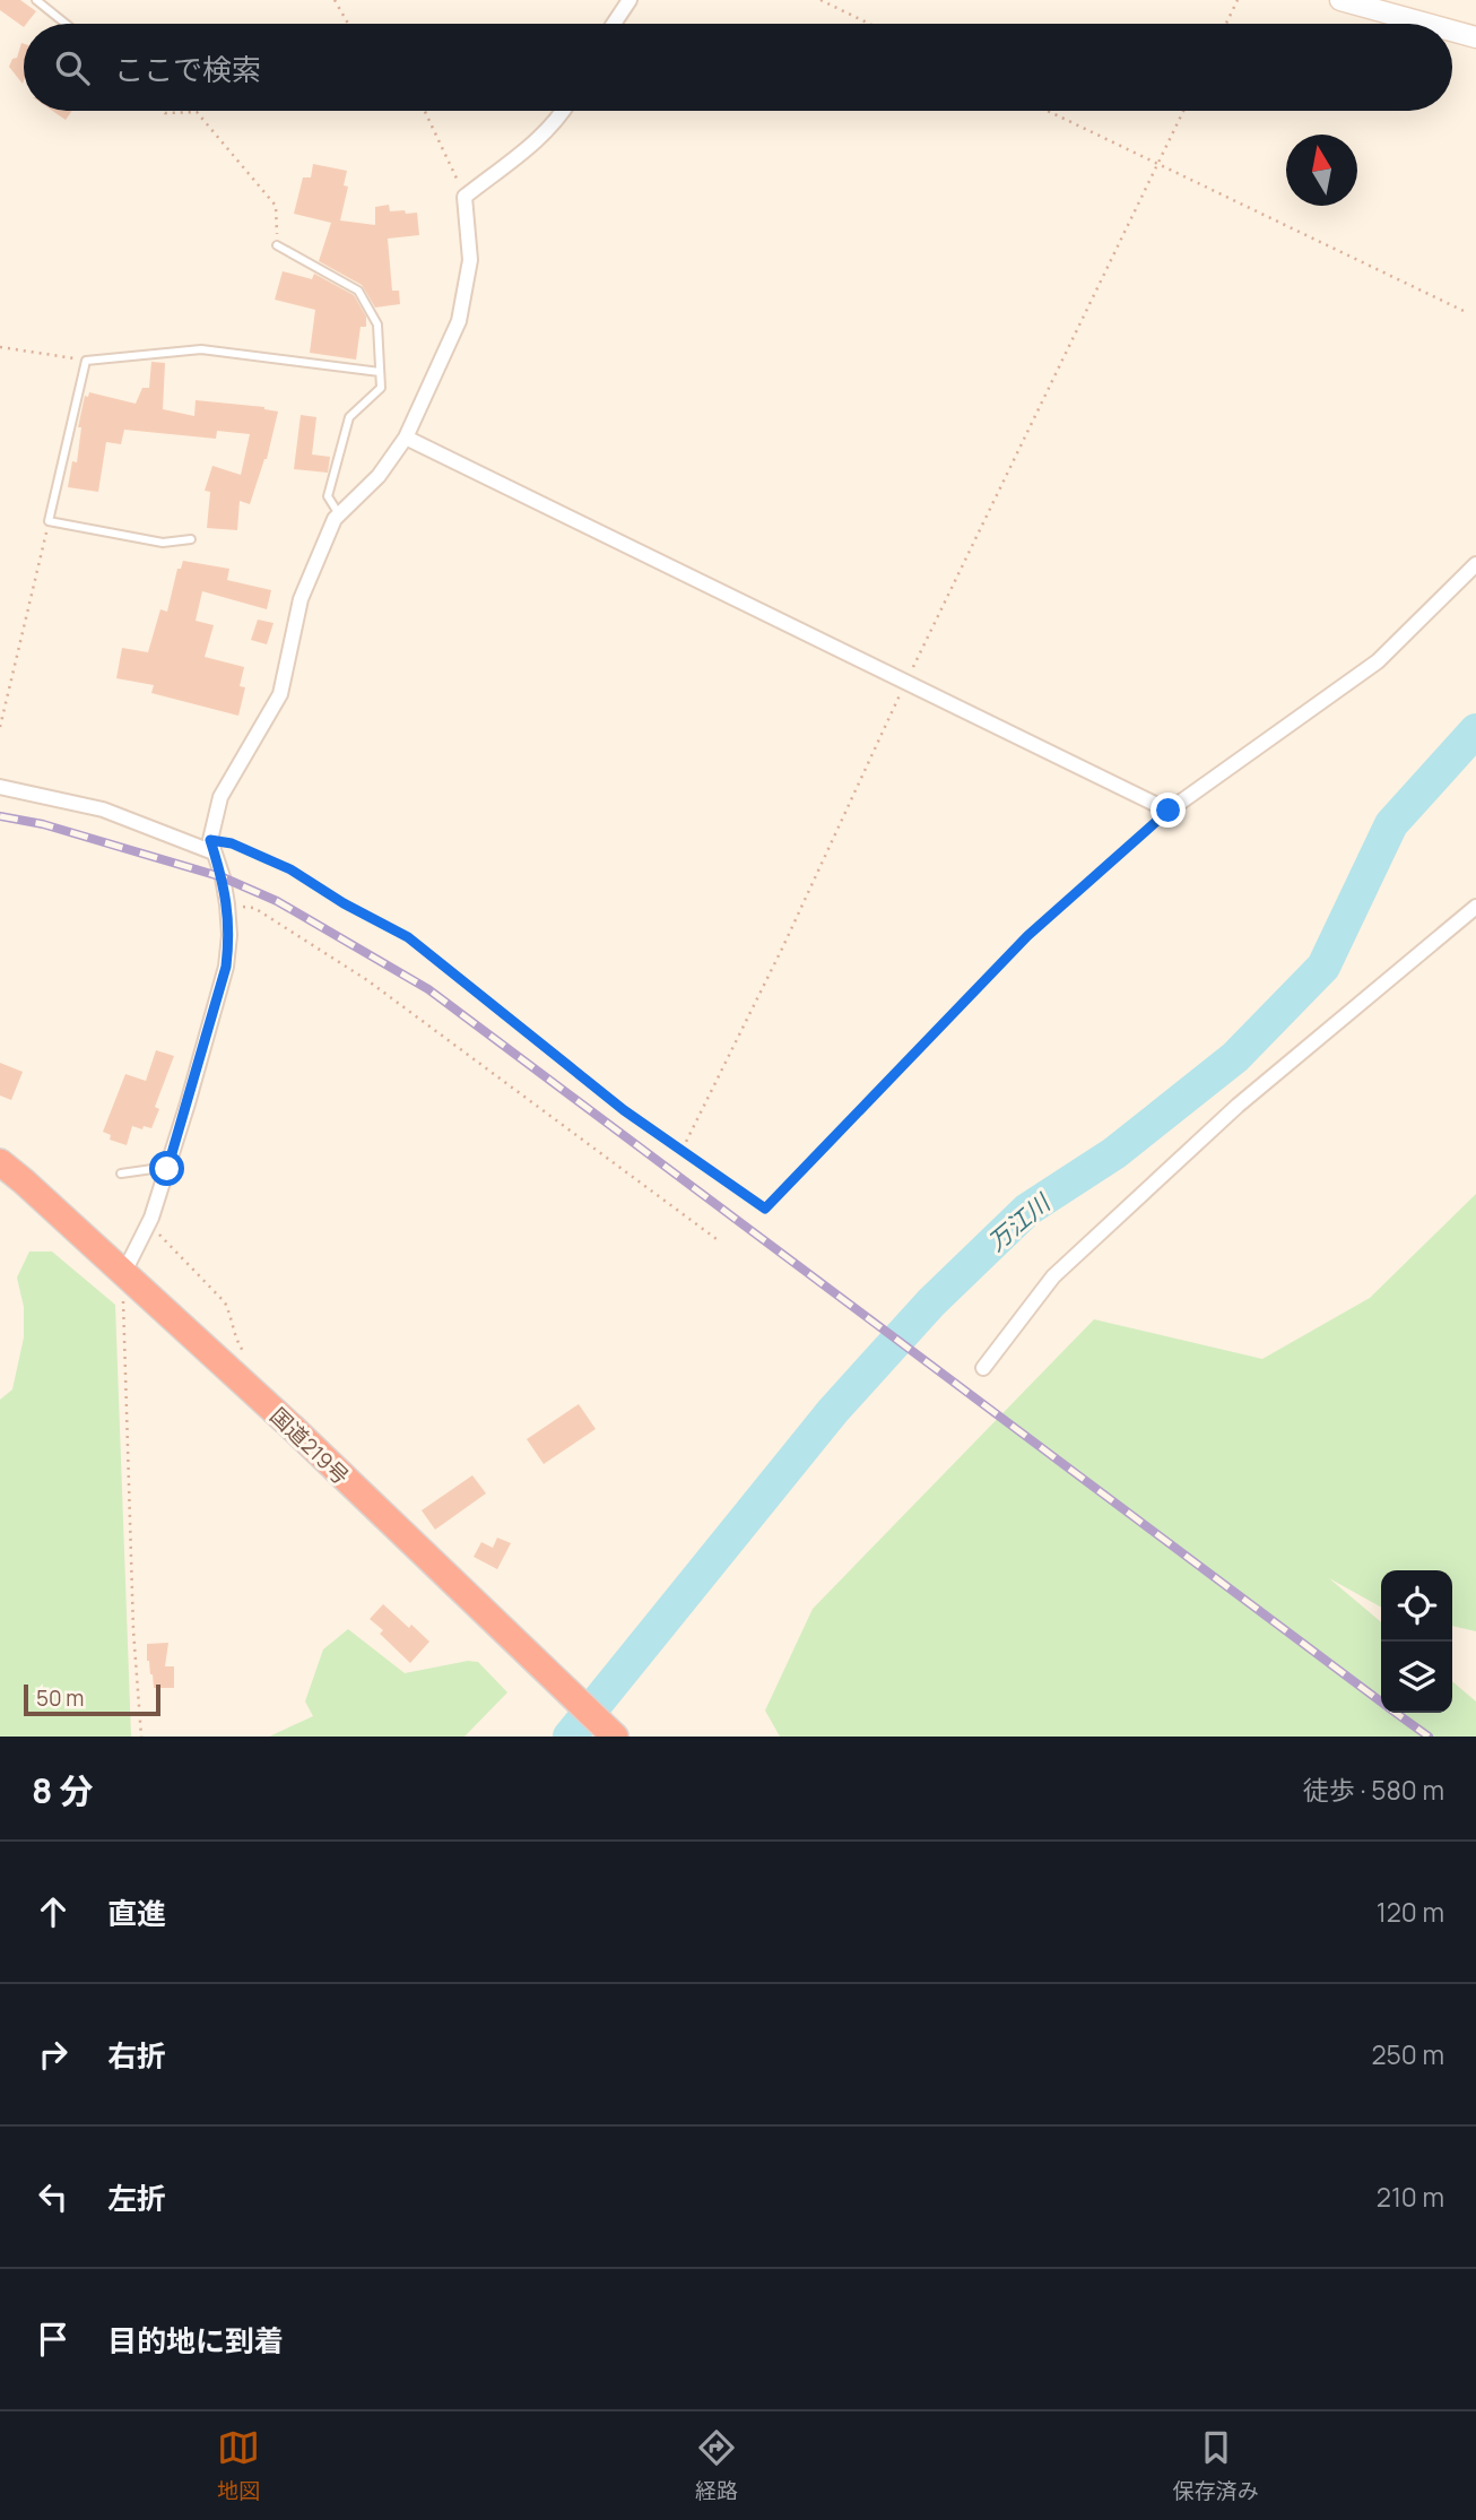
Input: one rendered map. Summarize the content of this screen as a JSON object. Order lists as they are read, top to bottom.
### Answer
{
  "streets": {
    "highway": ["国道219号"]
  },
  "water": ["万江川"],
  "scale_bar": "50 m",
  "north": "top",
  "page": {
    "search": "ここで検索",
    "scale": "50 m",
    "heading": ["8 分", "徒歩 · 580 m"],
    "list": [
      ["直進", "120 m"],
      ["右折", "250 m"],
      ["左折", "210 m"],
      "目的地に到着"
    ],
    "nav": ["地図", "経路", "保存済み"]
  }
}
